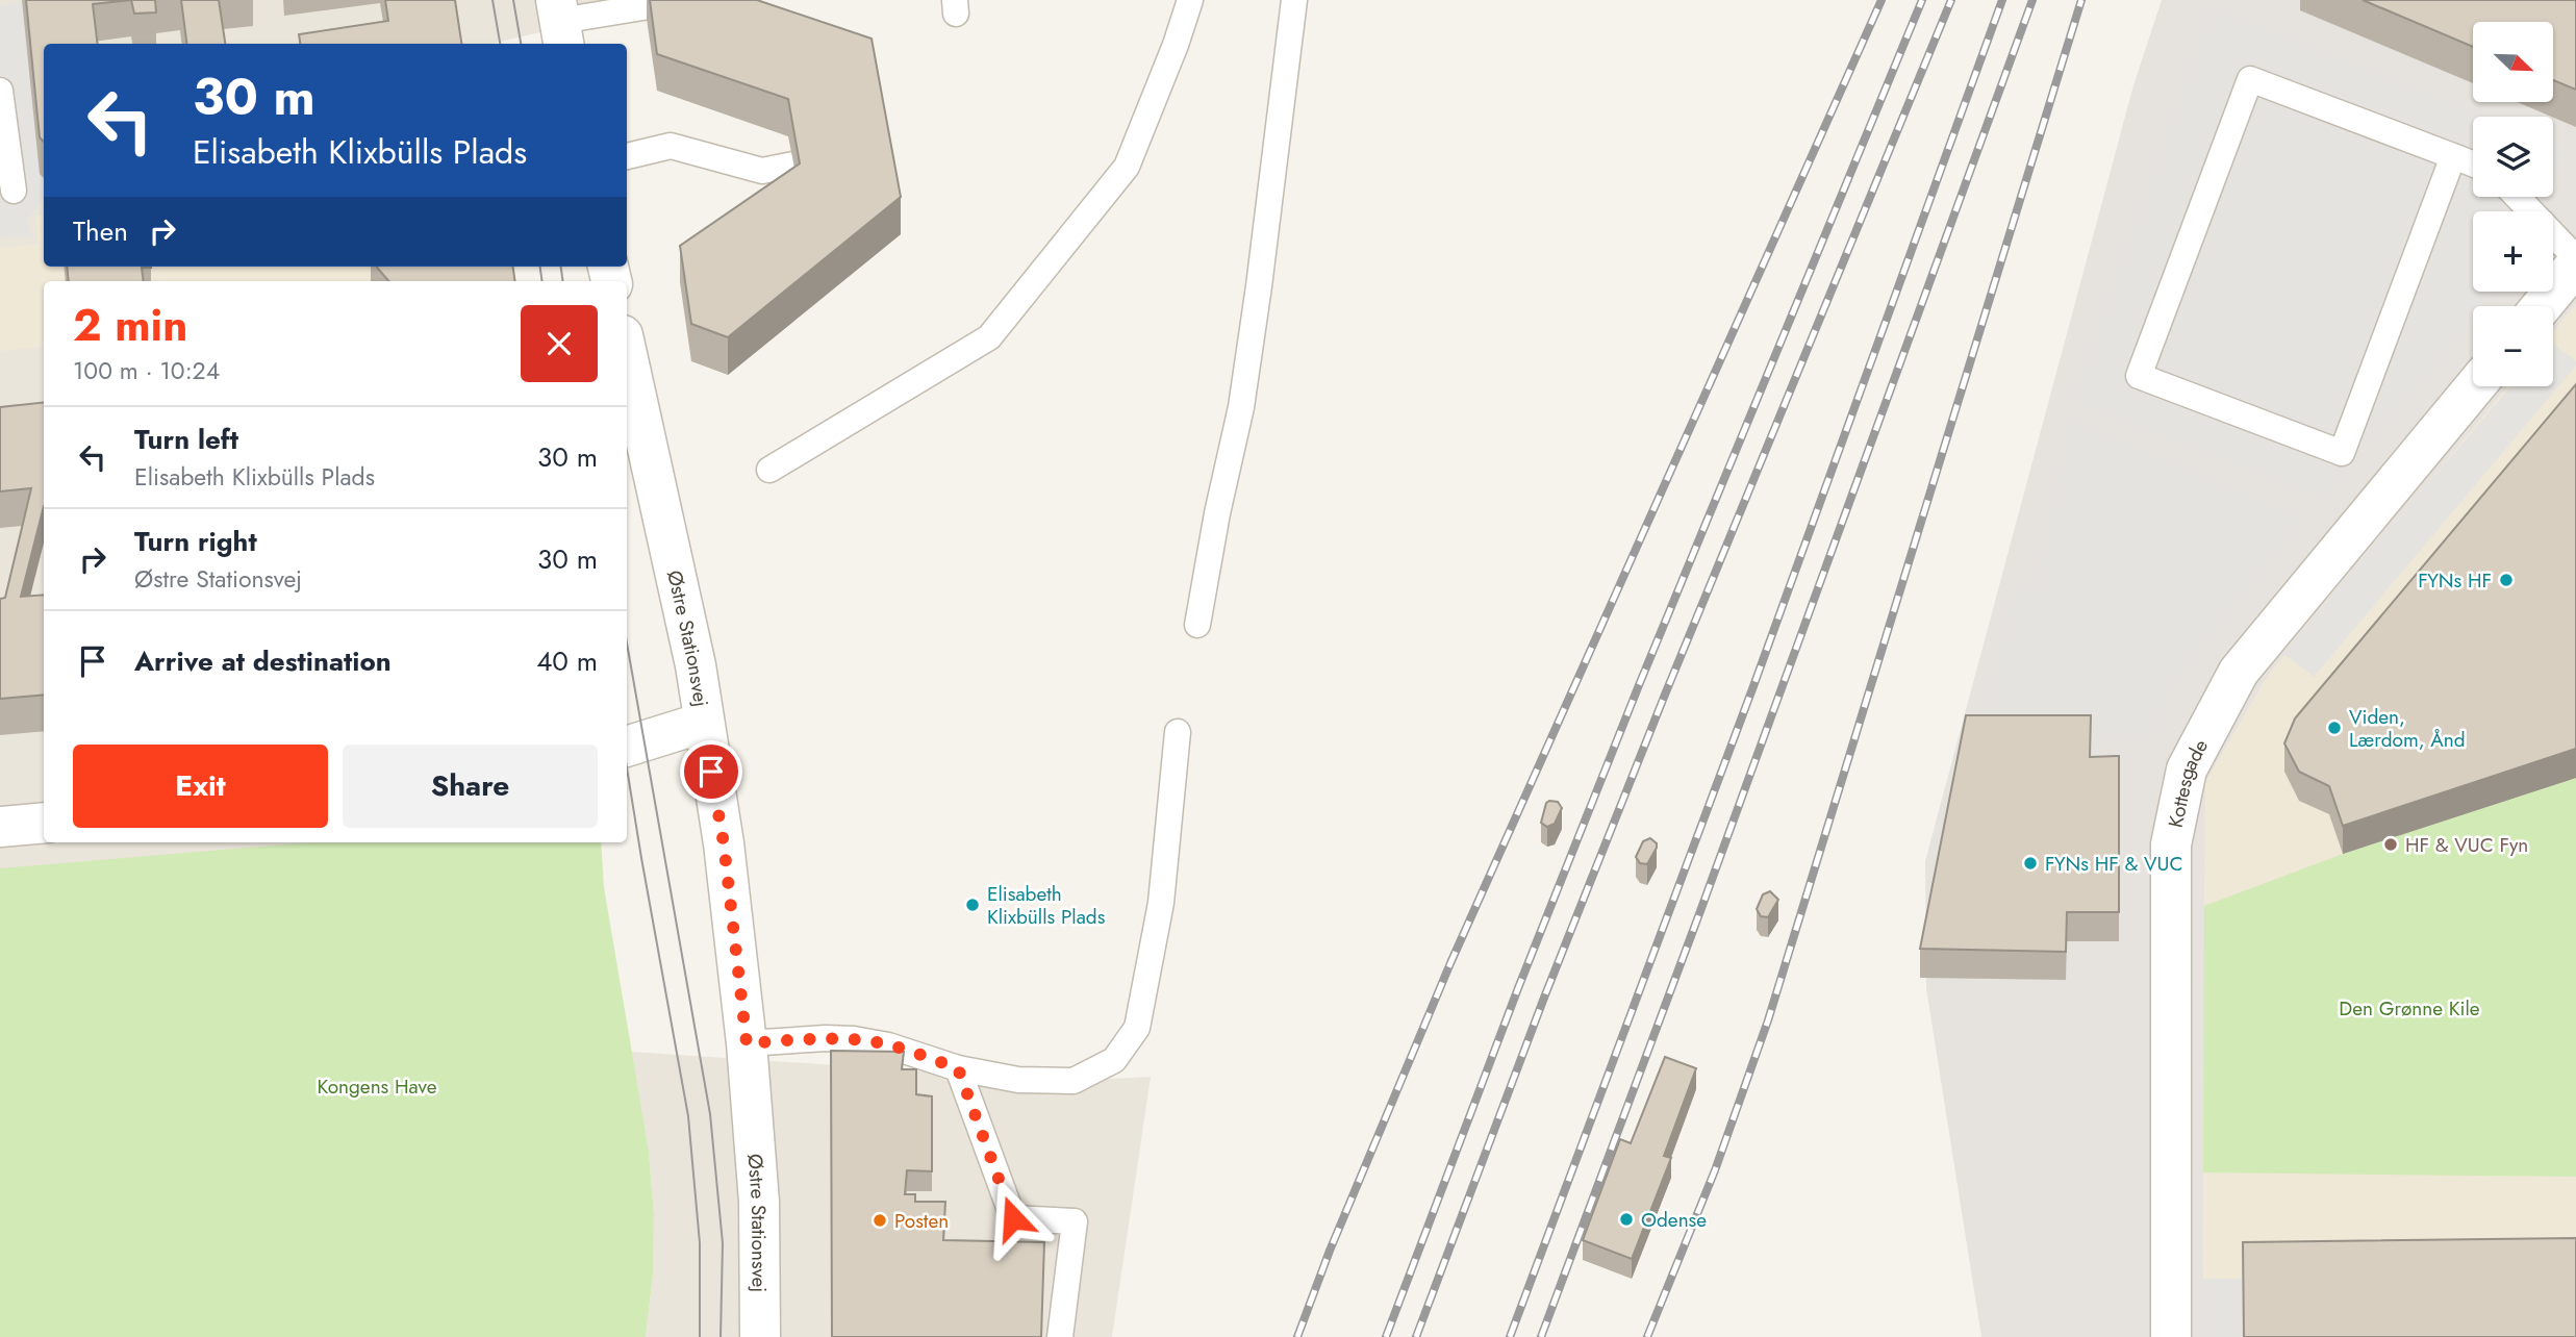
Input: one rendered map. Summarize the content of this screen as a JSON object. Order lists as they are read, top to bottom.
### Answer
{
  "streets": {
    "street": ["Østre Stationsvej", "Kottesgade"]
  },
  "parks": ["Den Grønne Kile", "Kongens Have"],
  "places": [
    "FYNs HF",
    "Viden, Lærdom, Ånd",
    "HF & VUC Fyn",
    "FYNs HF & VUC",
    "Elisabeth Klixbülls Plads",
    "Odense",
    "Posten"
  ],
  "north": "bottom right",
  "page": {
    "map_buttons": ["+", "−"],
    "turn": ["30 m", "Elisabeth Klixbülls Plads"],
    "then": "Then",
    "heading": ["2 min", "100 m · 10:24"],
    "list": [
      {
        "name": "Turn left",
        "note": "Elisabeth Klixbülls Plads",
        "value": "30 m"
      },
      {
        "name": "Turn right",
        "note": "Østre Stationsvej",
        "value": "30 m"
      },
      {
        "name": "Arrive at destination",
        "value": "40 m"
      }
    ],
    "buttons": ["Exit", "Share"]
  }
}
